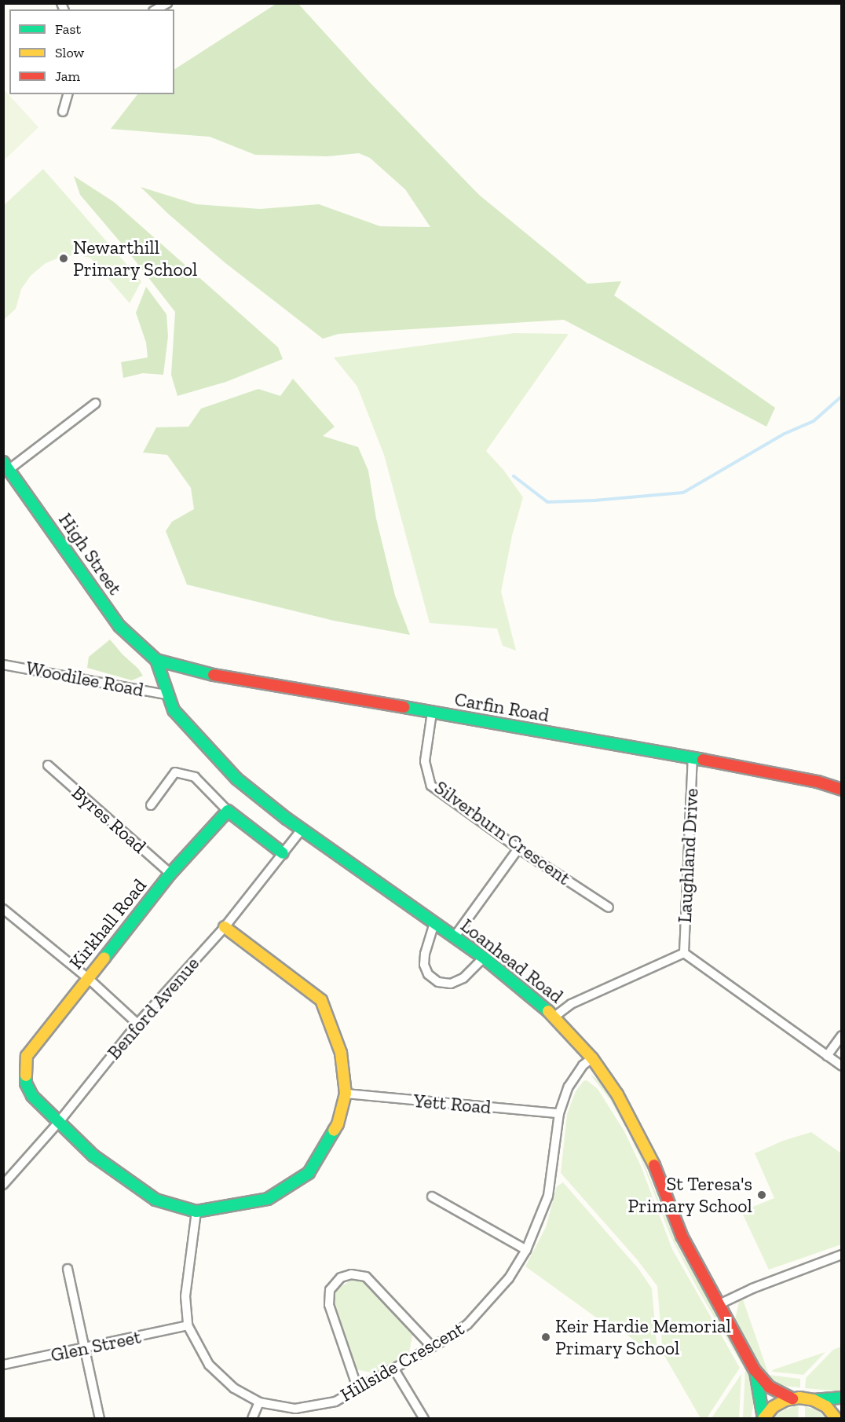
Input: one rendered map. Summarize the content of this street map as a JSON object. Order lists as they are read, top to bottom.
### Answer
{
  "streets": {
    "street": [
      "High Street",
      "Woodilee Road",
      "Carfin Road",
      "Byres Road",
      "Silverburn Crescent",
      "Laughland Drive",
      "Kirkhall Road",
      "Loanhead Road",
      "Benford Avenue",
      "Yett Road",
      "Glen Street",
      "Hillside Crescent"
    ]
  },
  "crossings": [
    ["High Street", "Carfin Road"],
    ["High Street", "Loanhead Road"],
    ["Woodilee Road", "Loanhead Road"],
    ["Carfin Road", "Silverburn Crescent"],
    ["Carfin Road", "Laughland Drive"],
    ["Carfin Road", "Loanhead Road"],
    ["Byres Road", "Kirkhall Road"],
    ["Kirkhall Road", "Benford Avenue"],
    ["Kirkhall Road", "Hillside Crescent"],
    ["Loanhead Road", "Benford Avenue"],
    ["Loanhead Road", "Hillside Crescent"],
    ["Yett Road", "Hillside Crescent"],
    ["Glen Street", "Hillside Crescent"]
  ],
  "places": ["Newarthill Primary School", "St Teresa's Primary School", "Keir Hardie Memorial Primary School"],
  "legend": ["Fast", "Slow", "Jam"]
}
